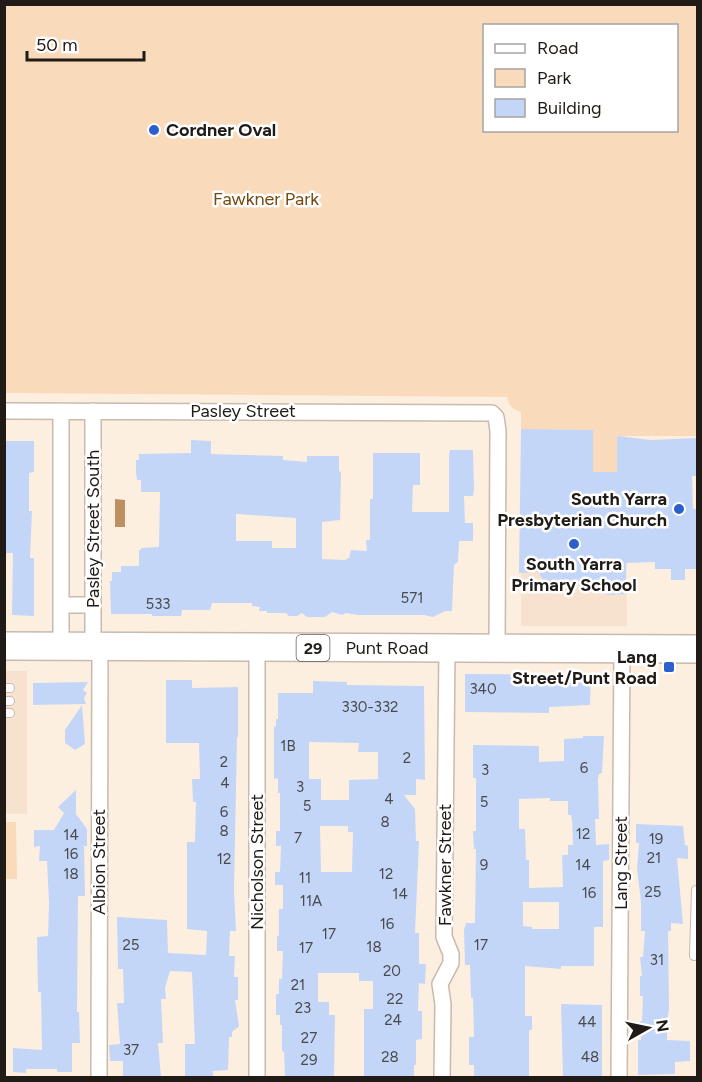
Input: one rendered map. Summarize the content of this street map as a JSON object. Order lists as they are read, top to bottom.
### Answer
{
  "streets": {
    "highway": ["29", "Punt Road"],
    "street": [
      "Pasley Street",
      "Pasley Street South",
      "Albion Street",
      "Nicholson Street",
      "Lang Street",
      "Fawkner Street"
    ]
  },
  "crossings": [
    ["Pasley Street", "Pasley Street South"],
    ["Pasley Street", "Punt Road"],
    ["Pasley Street South", "Punt Road"],
    ["Pasley Street South", "Albion Street"],
    ["Punt Road", "Albion Street"],
    ["Punt Road", "Nicholson Street"],
    ["Punt Road", "Lang Street"],
    ["Punt Road", "Fawkner Street"]
  ],
  "parks": ["Fawkner Park"],
  "places": {
    "other": ["Cordner Oval", "South Yarra Presbyterian Church", "South Yarra Primary School"],
    "transit": ["Lang Street/Punt Road"]
  },
  "house_numbers": [
    "571",
    "533",
    "340",
    "330-332",
    "1B",
    "2",
    "2",
    "6",
    "3",
    "4",
    "3",
    "4",
    "5",
    "5",
    "6",
    "8",
    "8",
    "12",
    "14",
    "7",
    "19",
    "16",
    "21",
    "12",
    "9",
    "14",
    "18",
    "12",
    "11",
    "25",
    "16",
    "14",
    "11A",
    "16",
    "17",
    "25",
    "17",
    "18",
    "17",
    "31",
    "20",
    "21",
    "22",
    "23",
    "24",
    "44",
    "27",
    "37",
    "28",
    "48",
    "29"
  ],
  "legend": ["Road", "Park", "Building"],
  "scale_bar": "50 m",
  "north": "right"
}
